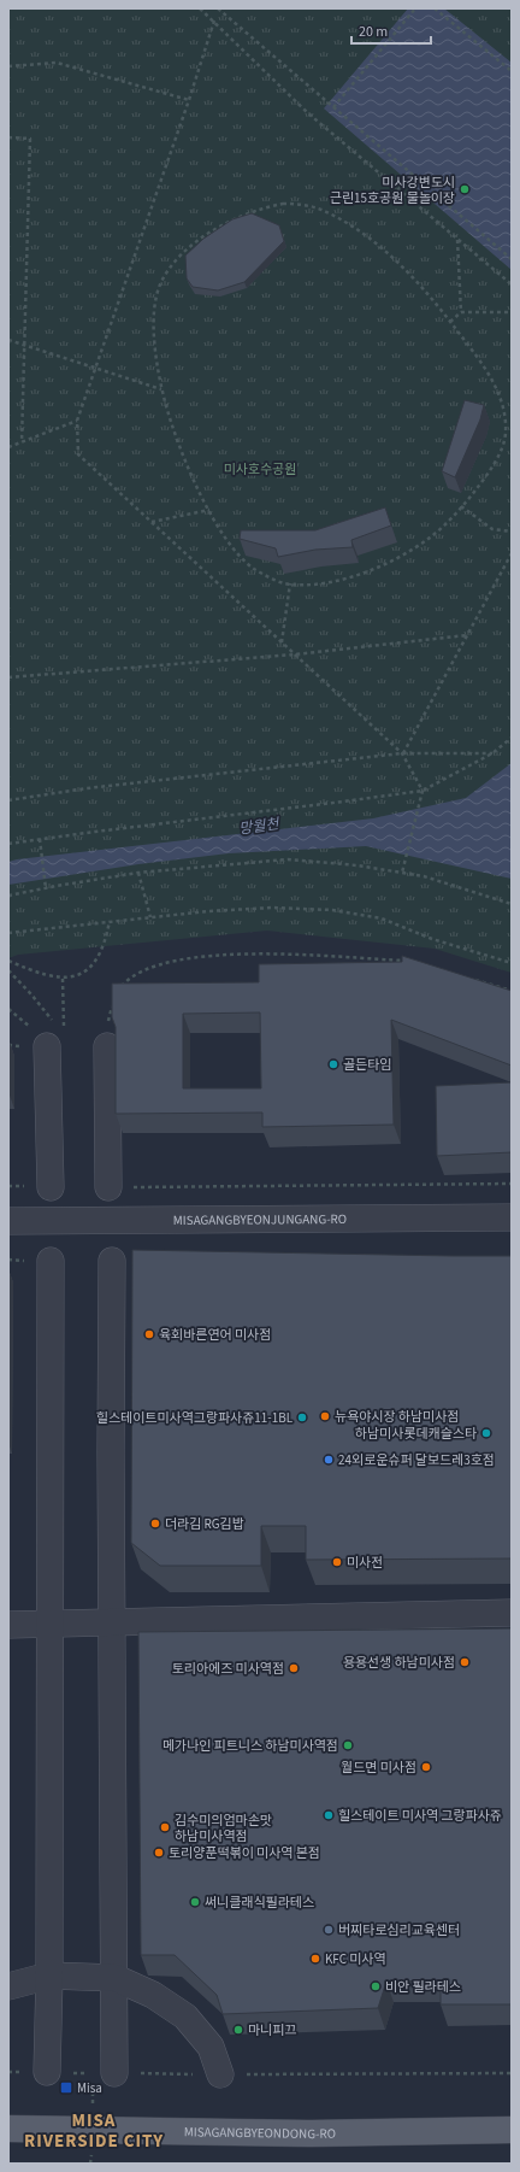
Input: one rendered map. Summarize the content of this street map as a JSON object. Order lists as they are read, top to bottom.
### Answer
{
  "streets": {
    "main road": ["MISAGANGBYEONDONG-RO"],
    "street": ["MISAGANGBYEONJUNGANG-RO"]
  },
  "districts": ["MISA RIVERSIDE CITY"],
  "water": ["망월천"],
  "parks": ["미사호수공원"],
  "places": {
    "other": [
      "미사강변도시 근린15호공원 물놀이장",
      "골든타임",
      "육회바른연어 미사점",
      "뉴욕야시장 하남미사점",
      "힐스테이트미사역그랑파사쥬11-1BL",
      "하남미사롯데캐슬스타",
      "24외로운슈퍼 달보드레3호점",
      "더라김 RG김밥",
      "미사전",
      "용용선생 하남미사점",
      "토리아에즈 미사역점",
      "메가나인 피트니스 하남미사역점",
      "월드면 미사점",
      "힐스테이트 미사역 그랑파사쥬",
      "김수미의엄마손맛 하남미사역점",
      "토리양푼떡볶이 미사역 본점",
      "써니클래식필라테스",
      "버찌타로심리교육센터",
      "KFC 미사역",
      "비안 필라테스",
      "마니피끄"
    ],
    "transit": ["Misa"]
  },
  "scale_bar": "20 m"
}
